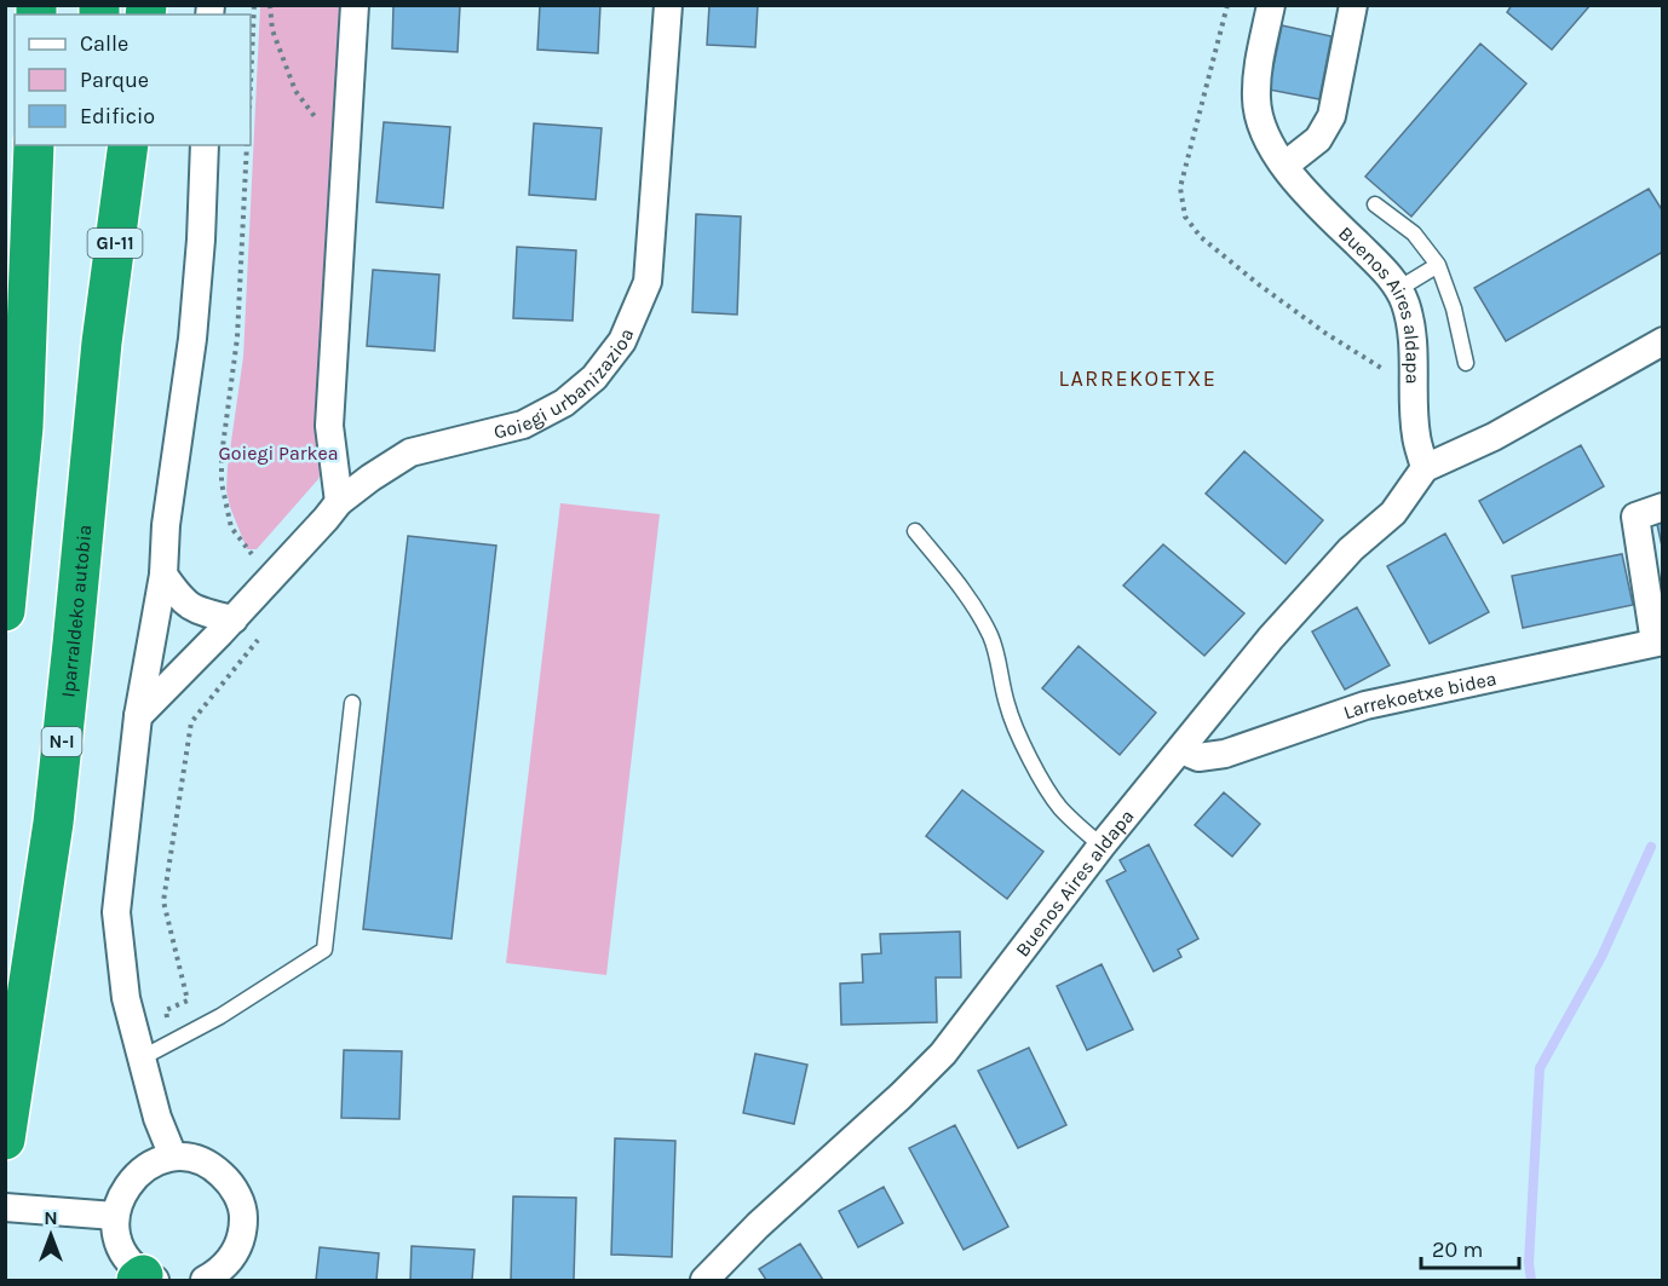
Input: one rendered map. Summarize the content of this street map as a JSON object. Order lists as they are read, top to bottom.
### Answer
{
  "streets": {
    "highway": ["GI-11", "Iparraldeko autobia", "N-I"],
    "street": ["Buenos Aires aldapa", "Goiegi urbanizazioa", "Larrekoetxe bidea"]
  },
  "crossings": [
    ["GI-11", "Iparraldeko autobia"],
    ["GI-11", "N-I"],
    ["Buenos Aires aldapa", "Larrekoetxe bidea"],
    ["Iparraldeko autobia", "N-I"]
  ],
  "districts": ["LARREKOETXE"],
  "parks": ["Goiegi Parkea"],
  "legend": ["Calle", "Parque", "Edificio"],
  "scale_bar": "20 m",
  "north": "top"
}
